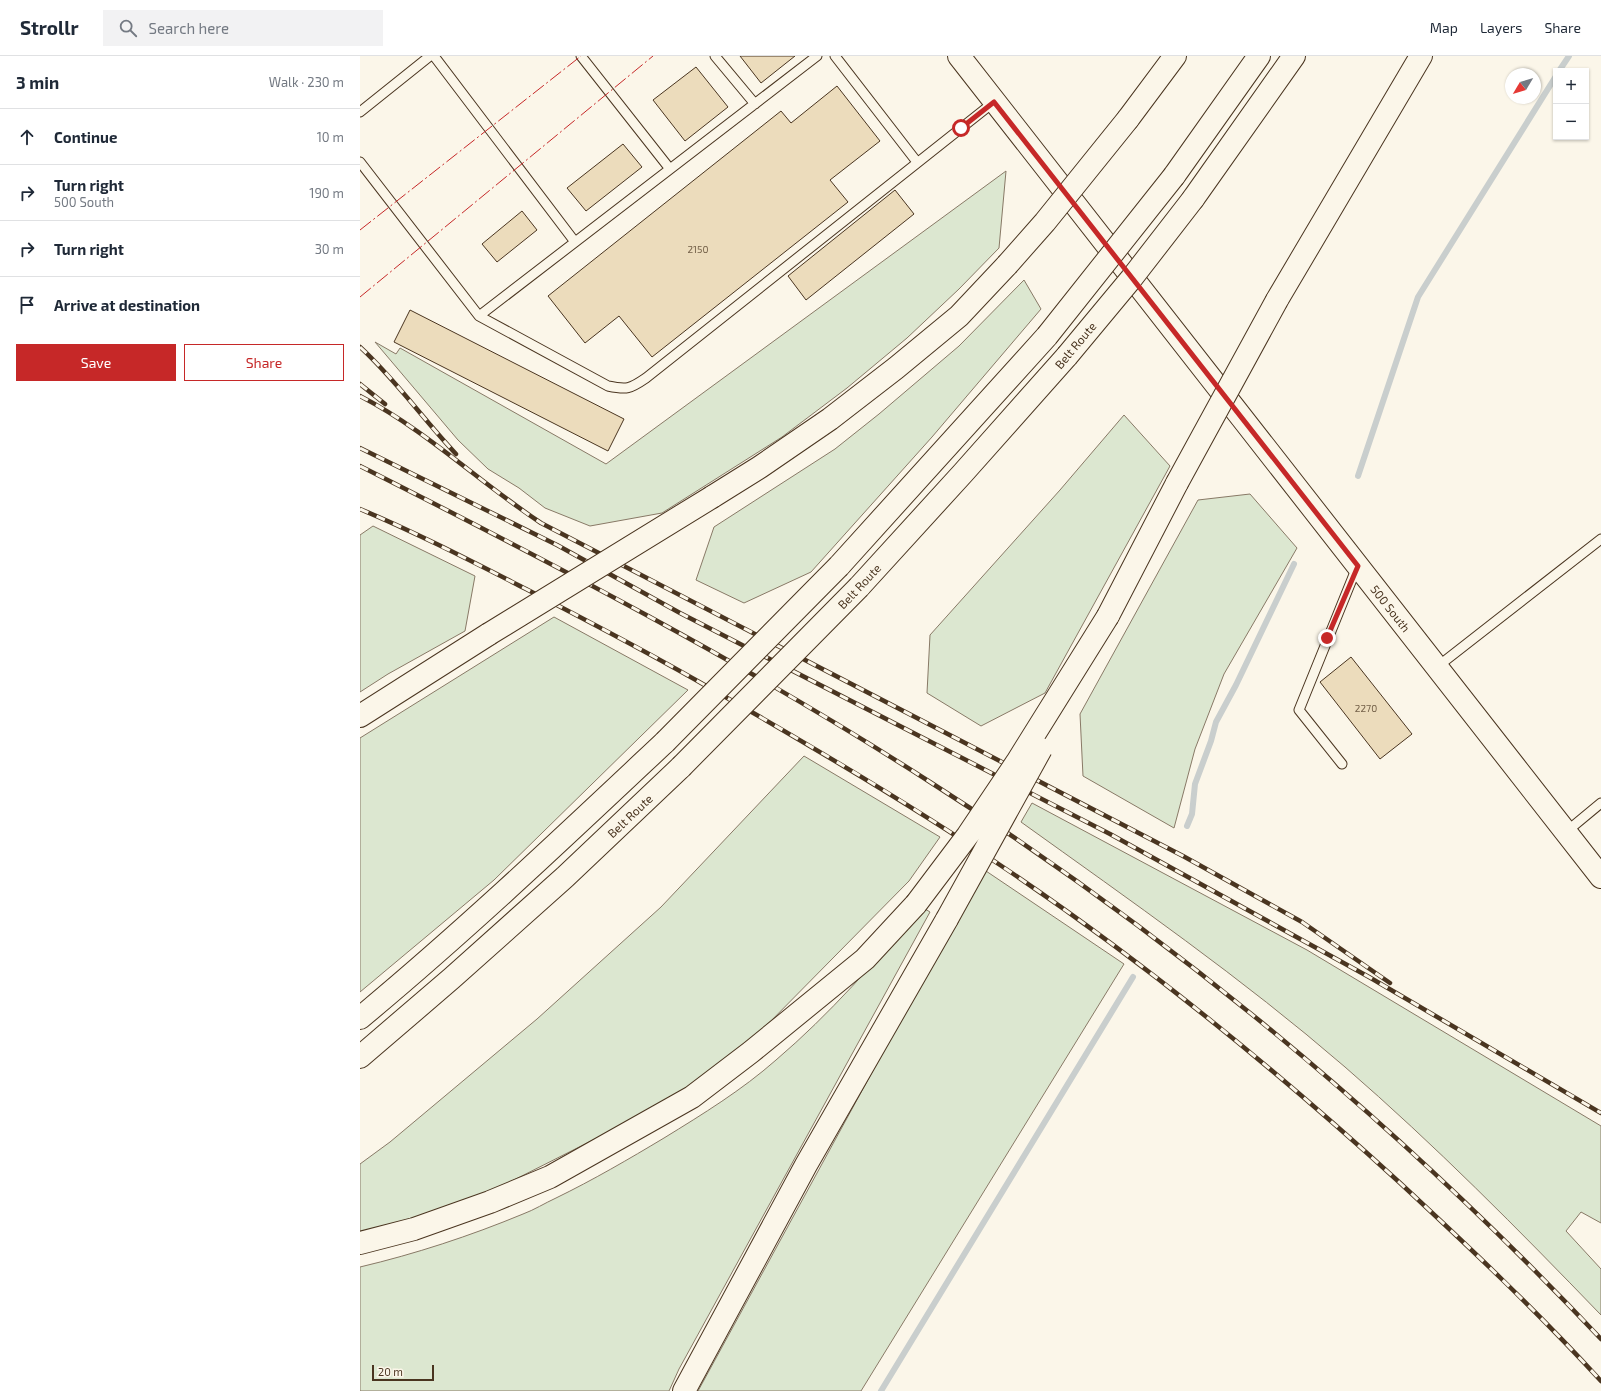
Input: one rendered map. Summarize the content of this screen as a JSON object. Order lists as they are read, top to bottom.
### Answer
{
  "streets": {
    "main road": ["Belt Route", "500 South"]
  },
  "house_numbers": ["2150", "2270"],
  "scale_bar": "20 m",
  "north": "bottom left",
  "page": {
    "header": "Strollr",
    "search": "Search here",
    "nav": ["Map", "Layers", "Share"],
    "heading": ["3 min", "Walk · 230 m"],
    "map_buttons": ["+", "−"],
    "list": [
      ["Continue", "10 m"],
      ["Turn right", "500 South", "190 m"],
      ["Turn right", "30 m"],
      "Arrive at destination"
    ],
    "buttons": ["Save", "Share"],
    "scale": "20 m"
  }
}
